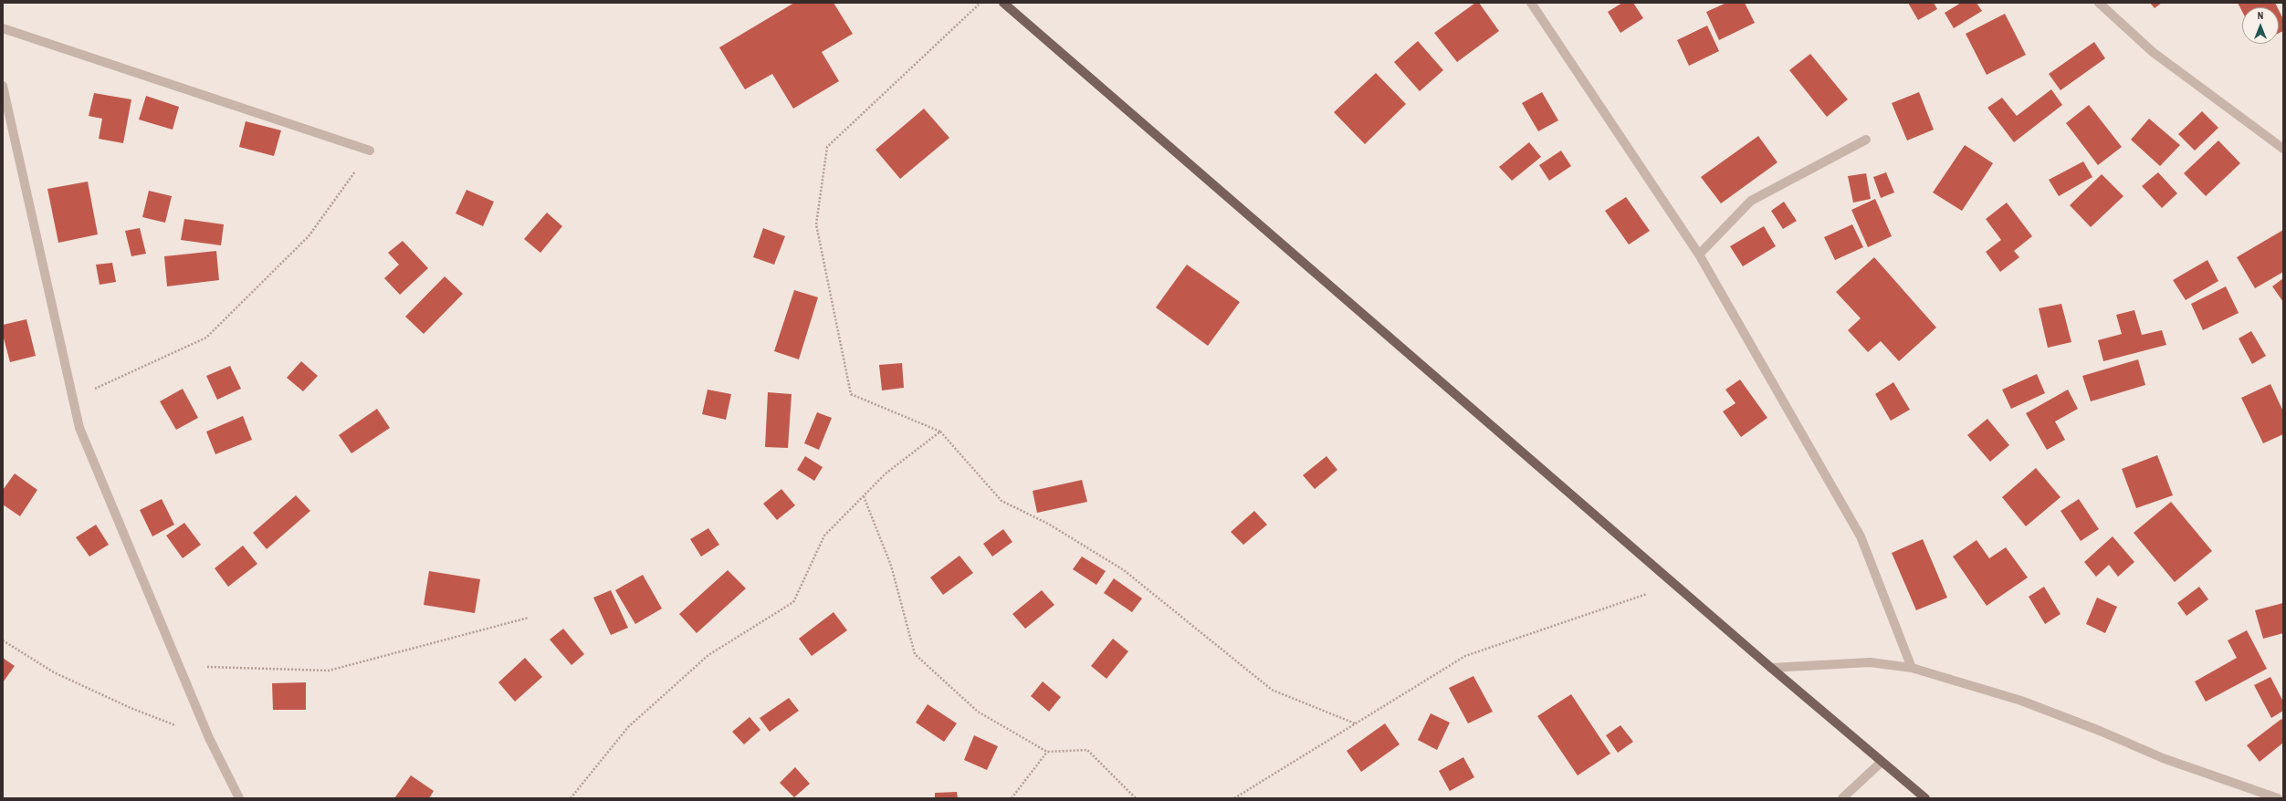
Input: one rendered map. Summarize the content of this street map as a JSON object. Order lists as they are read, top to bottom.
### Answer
{
  "north": "top"
}
